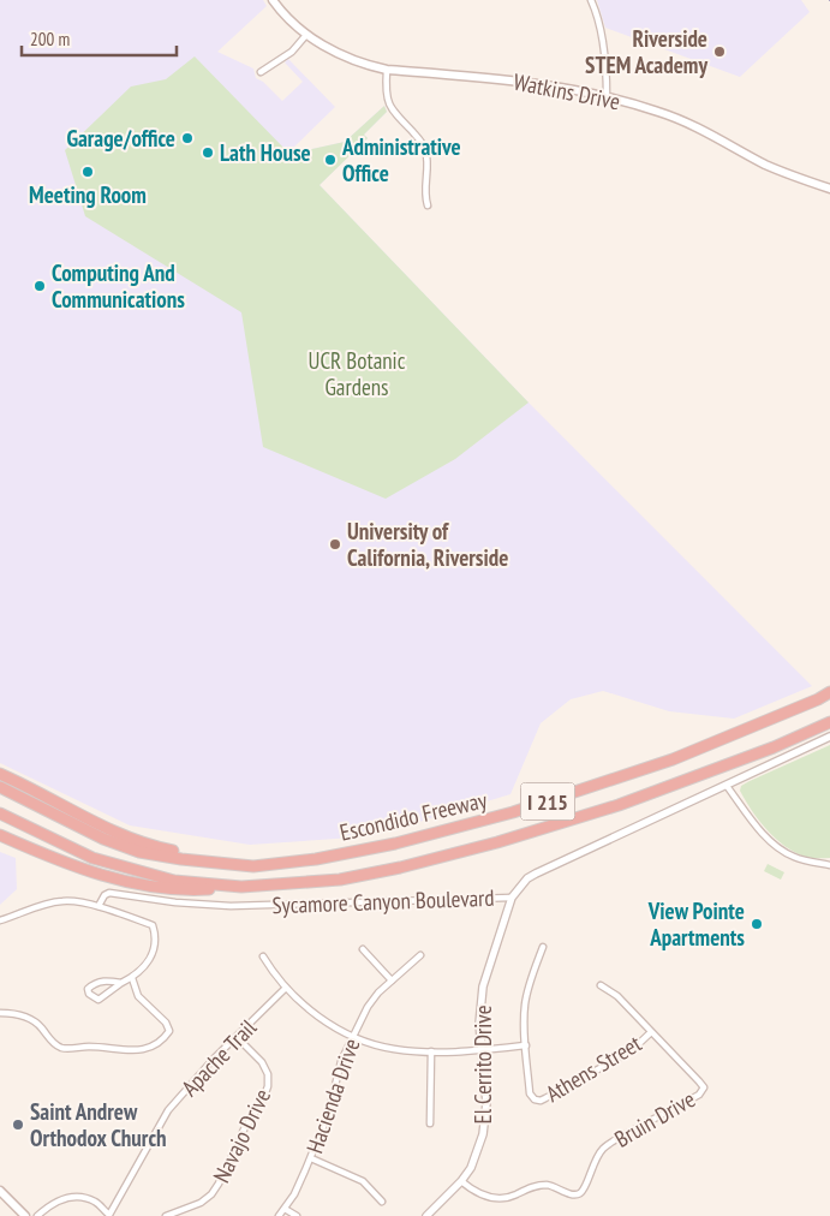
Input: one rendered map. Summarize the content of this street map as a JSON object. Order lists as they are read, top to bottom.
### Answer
{
  "streets": {
    "highway": ["I 215", "Escondido Freeway"],
    "main road": ["Watkins Drive"],
    "street": [
      "Sycamore Canyon Boulevard",
      "Apache Trail",
      "El Cerrito Drive",
      "Athens Street",
      "Hacienda Drive",
      "Bruin Drive",
      "Navajo Drive"
    ]
  },
  "crossings": [
    ["Sycamore Canyon Boulevard", "El Cerrito Drive"],
    ["Apache Trail", "Navajo Drive"],
    ["El Cerrito Drive", "Bruin Drive"],
    ["Athens Street", "Bruin Drive"]
  ],
  "parks": ["UCR Botanic Gardens"],
  "places": [
    "Riverside STEM Academy",
    "Garage/office",
    "Lath House",
    "Administrative Office",
    "Meeting Room",
    "Computing And Communications",
    "University of California, Riverside",
    "View Pointe Apartments",
    "Saint Andrew Orthodox Church"
  ],
  "scale_bar": "200 m"
}
